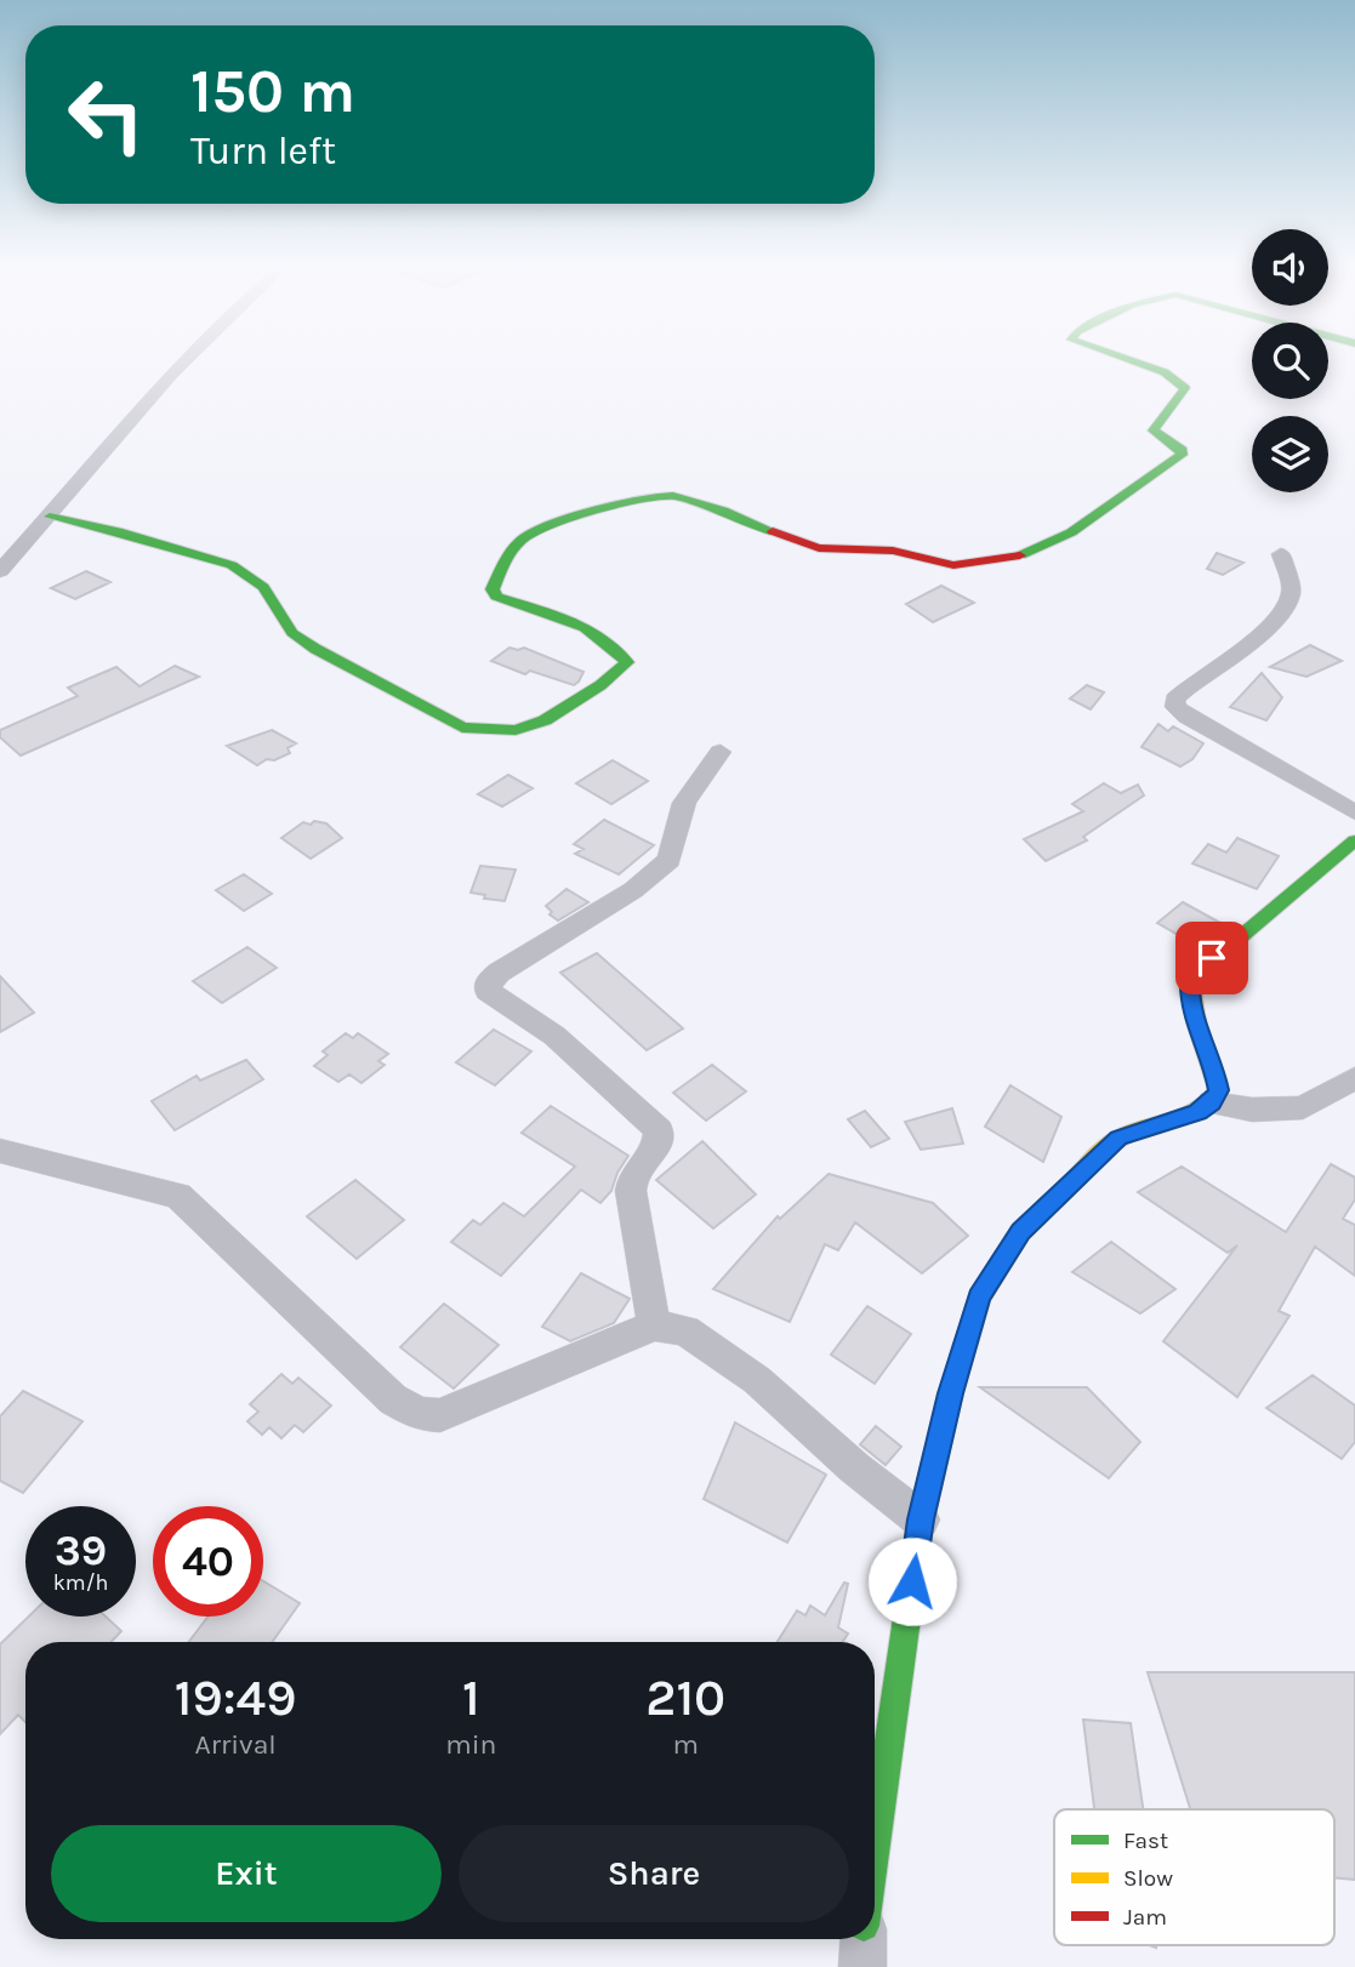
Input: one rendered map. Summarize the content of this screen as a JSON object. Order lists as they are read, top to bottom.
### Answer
{
  "legend": ["Fast", "Slow", "Jam"],
  "page": {
    "turn": ["150 m", "Turn left"],
    "speed": "39 km/h",
    "limit": "40",
    "eta": [
      "19:49",
      "Arrival",
      "1",
      "min",
      "210",
      "m"
    ],
    "buttons": ["Exit", "Share"]
  }
}
